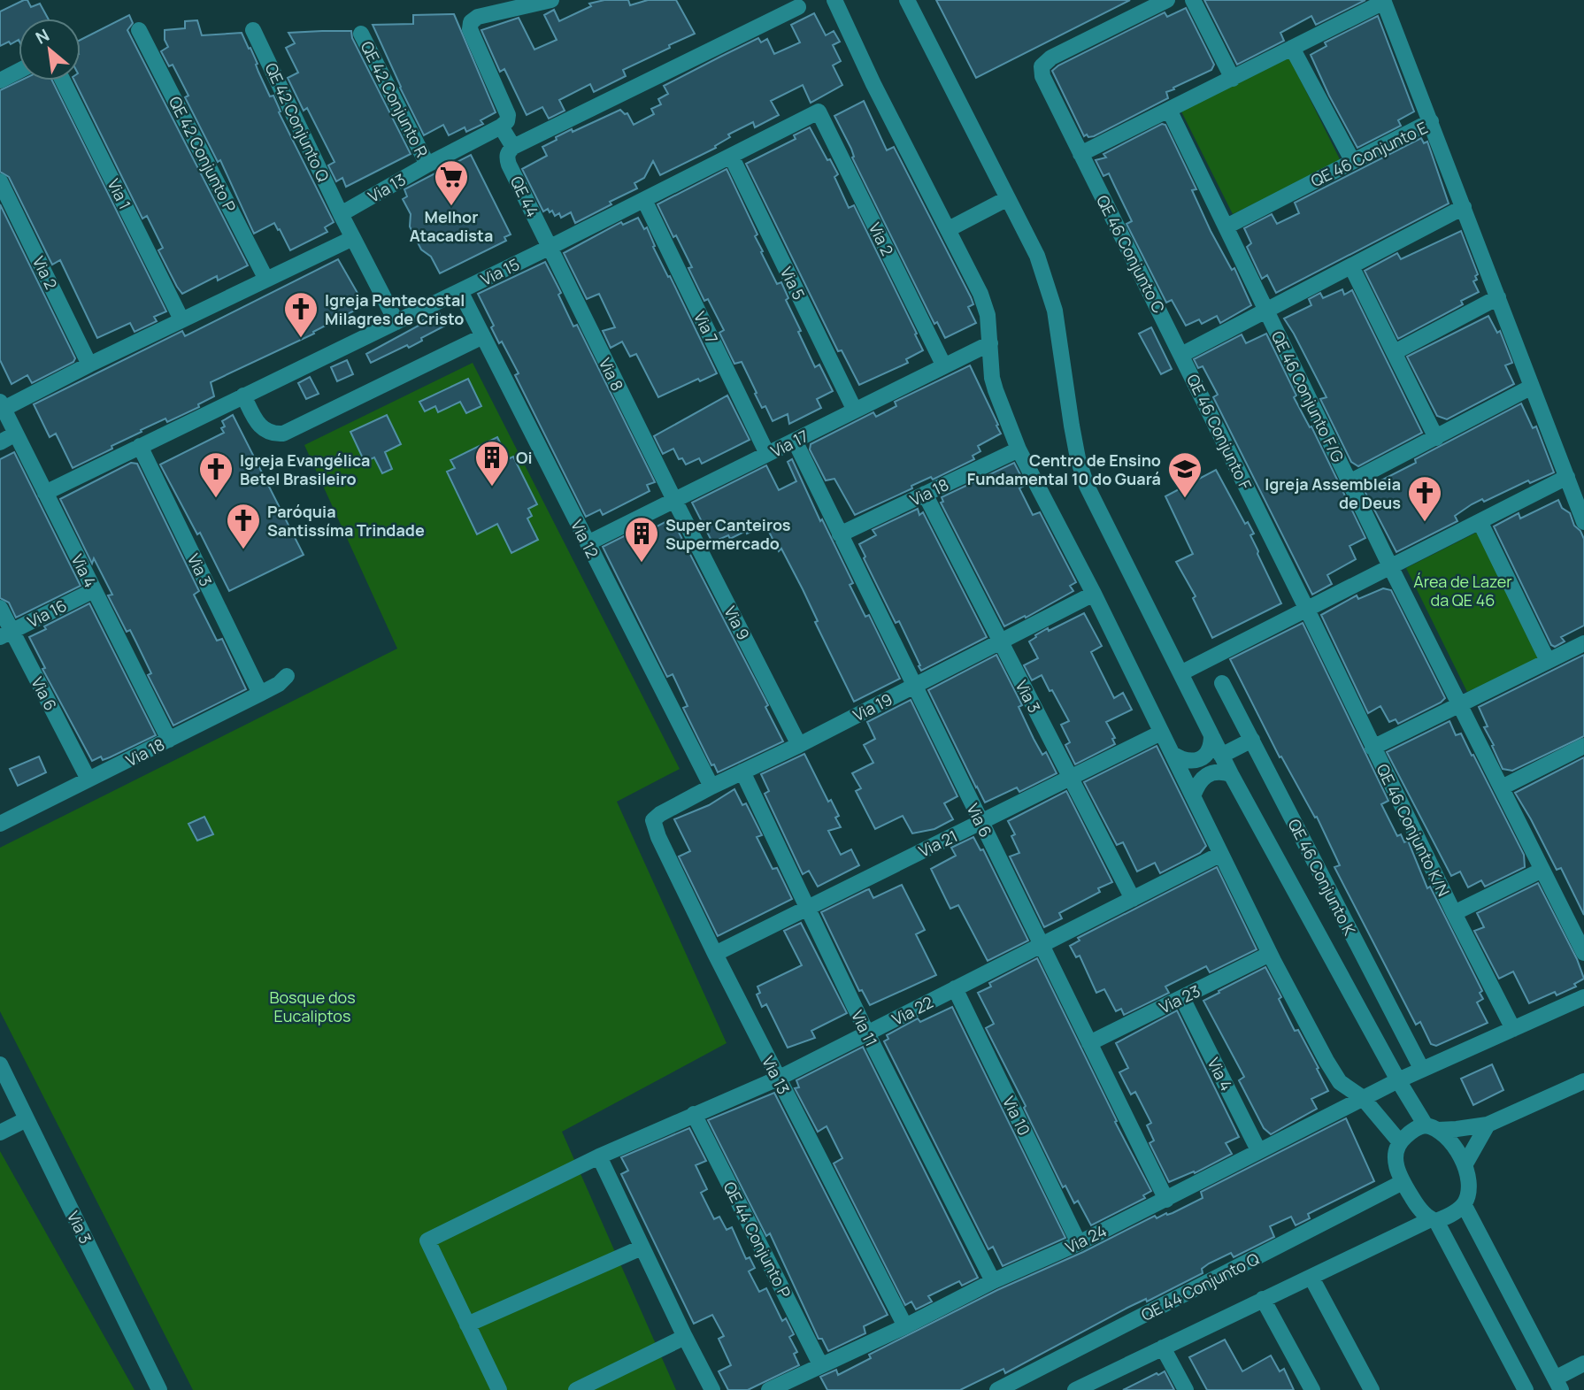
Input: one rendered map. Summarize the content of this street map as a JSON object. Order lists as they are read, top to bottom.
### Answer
{
  "streets": {
    "street": [
      "QE 42 Conjunto R",
      "QE 42 Conjunto Q",
      "QE 42 Conjunto P",
      "QE 46 Conjunto E",
      "Via 13",
      "Via 1",
      "QE 44",
      "Via 2",
      "QE 46 Conjunto C",
      "Via 15",
      "Via 5",
      "Via 7",
      "Via 8",
      "QE 46 Conjunto F/G",
      "QE 46 Conjunto F",
      "Via 17",
      "Via 18",
      "Via 12",
      "Via 3",
      "Via 4",
      "Via 16",
      "Via 9",
      "Via 6",
      "Via 19",
      "QE 46 Conjunto K/N",
      "Via 21",
      "QE 46 Conjunto K",
      "Via 23",
      "Via 22",
      "Via 11",
      "Via 10",
      "Via 24",
      "QE 44 Conjunto P",
      "QE 44 Conjunto Q"
    ]
  },
  "crossings": [
    ["QE 42 Conjunto R", "Via 13"],
    ["QE 42 Conjunto Q", "Via 13"],
    ["QE 46 Conjunto E", "QE 46 Conjunto F/G"],
    ["Via 13", "Via 19"],
    ["Via 13", "Via 21"],
    ["Via 13", "Via 22"],
    ["Via 13", "Via 24"],
    ["QE 44", "Via 15"],
    ["QE 44", "Via 8"],
    ["Via 2", "Via 15"],
    ["Via 2", "Via 17"],
    ["QE 46 Conjunto C", "QE 46 Conjunto F"],
    ["Via 15", "Via 5"],
    ["Via 15", "Via 7"],
    ["Via 15", "Via 8"],
    ["Via 15", "Via 12"],
    ["Via 15", "Via 3"],
    ["Via 15", "Via 4"],
    ["Via 5", "Via 17"],
    ["Via 7", "Via 17"],
    ["Via 8", "Via 17"],
    ["Via 8", "Via 9"],
    ["QE 46 Conjunto F", "QE 46 Conjunto K/N"],
    ["Via 17", "Via 12"],
    ["Via 17", "Via 9"],
    ["Via 17", "Via 6"],
    ["Via 18", "Via 3"],
    ["Via 18", "Via 4"],
    ["Via 18", "Via 6"],
    ["Via 12", "Via 19"],
    ["Via 3", "Via 19"],
    ["Via 3", "Via 21"],
    ["Via 3", "Via 22"],
    ["Via 4", "Via 16"],
    ["Via 4", "Via 23"],
    ["Via 4", "Via 24"],
    ["Via 16", "Via 6"],
    ["Via 9", "Via 19"],
    ["Via 6", "Via 19"],
    ["Via 6", "Via 21"],
    ["Via 6", "Via 23"],
    ["Via 6", "Via 22"],
    ["Via 6", "Via 24"],
    ["Via 19", "Via 11"],
    ["Via 21", "Via 11"],
    ["Via 22", "Via 11"],
    ["Via 22", "Via 10"],
    ["Via 22", "QE 44 Conjunto P"],
    ["Via 11", "Via 24"],
    ["Via 10", "Via 24"],
    ["Via 24", "QE 44 Conjunto P"]
  ],
  "parks": ["Área de Lazer da QE 46", "Bosque dos Eucaliptos"],
  "places": {
    "supermarket": ["Melhor Atacadista"],
    "church": [
      "Igreja Pentecostal Milagres de Cristo",
      "Igreja Evangélica Betel Brasileiro",
      "Igreja Assembleia de Deus",
      "Paróquia Santissíma Trindade"
    ],
    "building": ["Oi", "Super Canteiros Supermercado"],
    "school or university": ["Centro de Ensino Fundamental 10 do Guará"]
  },
  "north": "top left"
}
